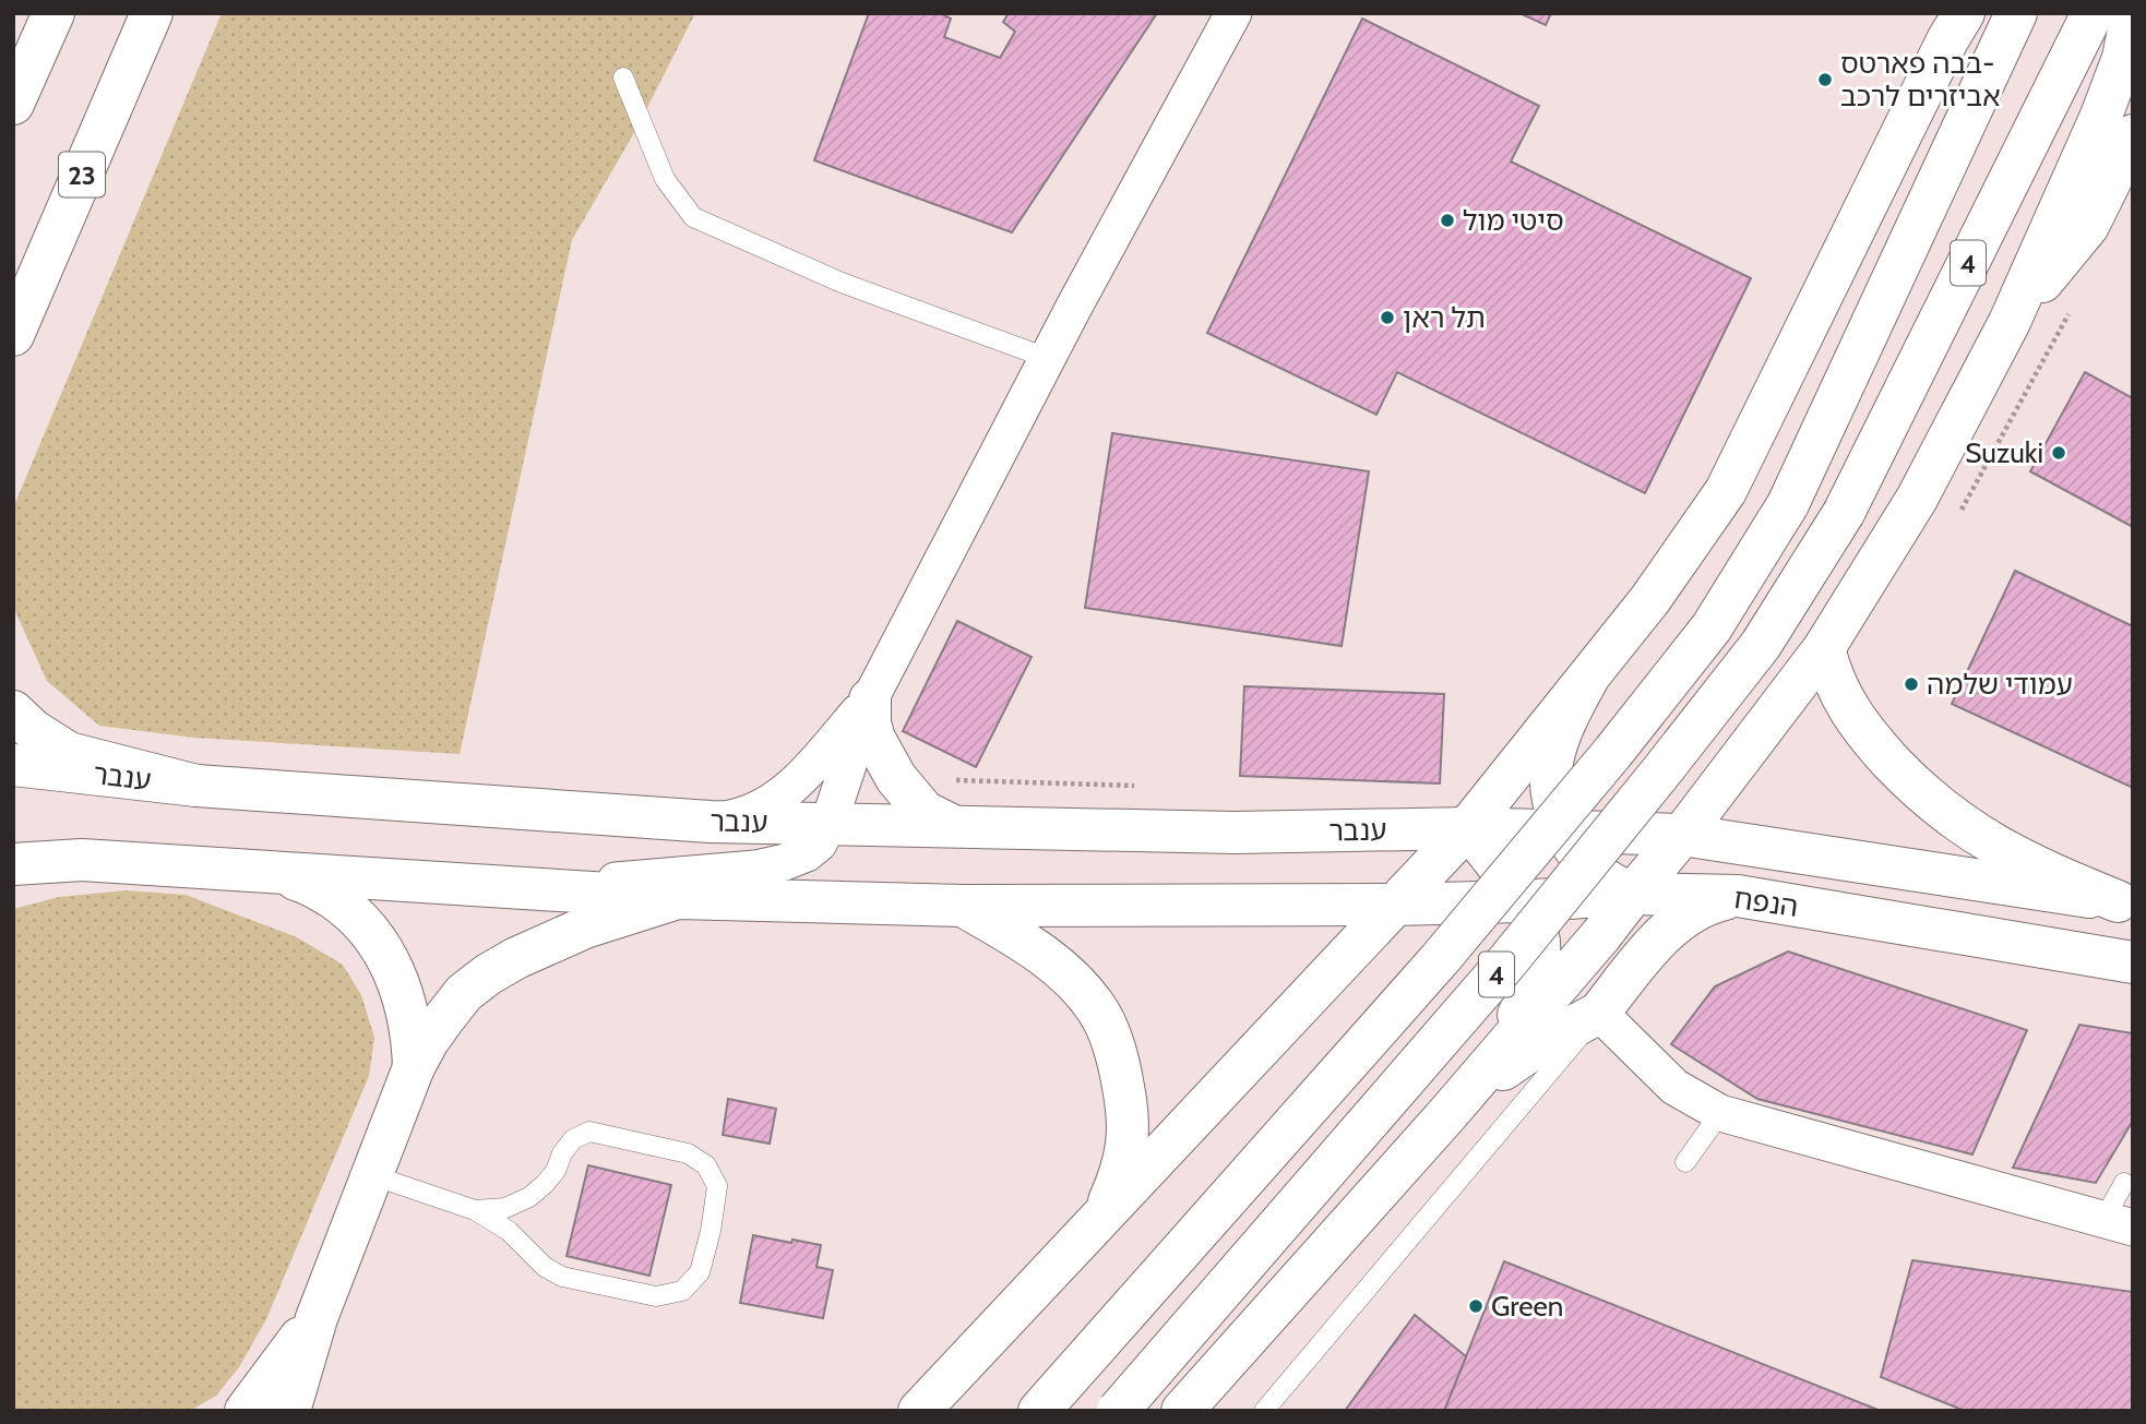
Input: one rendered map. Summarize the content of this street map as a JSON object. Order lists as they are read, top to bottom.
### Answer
{
  "streets": {
    "main road": [
      "23",
      "4",
      "ענבר",
      "הנפח"
    ]
  },
  "crossings": [
    ["ענבר", "הנפח"]
  ],
  "places": [
    "בבה פארטס- אביזרים לרכב",
    "סיטי מול",
    "תל ראן",
    "Suzuki",
    "עמודי שלמה",
    "Green"
  ]
}
